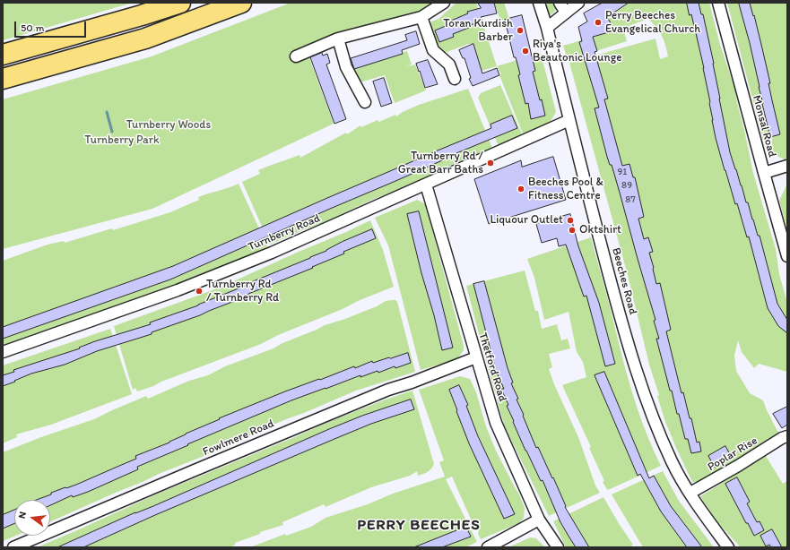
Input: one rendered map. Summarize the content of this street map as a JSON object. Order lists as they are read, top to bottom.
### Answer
{
  "streets": {
    "street": [
      "Monsal Road",
      "Turnberry Road",
      "Beeches Road",
      "Thetford Road",
      "Fowlmere Road",
      "Poplar Rise"
    ]
  },
  "crossings": [
    ["Turnberry Road", "Beeches Road"],
    ["Turnberry Road", "Thetford Road"],
    ["Beeches Road", "Poplar Rise"],
    ["Thetford Road", "Fowlmere Road"]
  ],
  "districts": ["PERRY BEECHES"],
  "parks": ["Turnberry Woods", "Turnberry Park"],
  "places": [
    "Perry Beeches Evangelical Church",
    "Toran Kurdish Barber",
    "Riya's Beautonic Lounge",
    "Turnberry Rd / Great Barr Baths",
    "Beeches Pool & Fitness Centre",
    "Liquour Outlet",
    "Oktshirt",
    "Turnberry Rd / Turnberry Rd"
  ],
  "house_numbers": ["91", "89", "87"],
  "scale_bar": "50 m",
  "north": "left"
}
